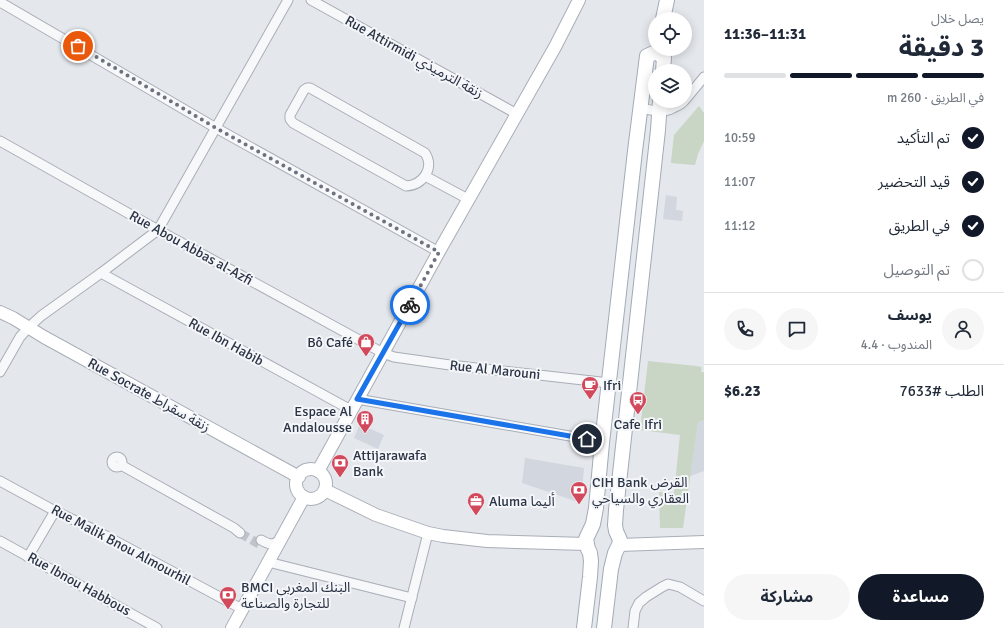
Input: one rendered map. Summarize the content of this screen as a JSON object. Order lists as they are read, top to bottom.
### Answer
{
  "streets": {
    "main road": ["Rue Socrate زنقة سقراط"],
    "street": [
      "Rue Attirmidi زنقة الترميذي",
      "Rue Abou Abbas al-Azfi",
      "Rue Ibn Habib",
      "Rue Al Marouni",
      "Rue Malik Bnou Almourhil",
      "Rue Ibnou Habbous"
    ]
  },
  "crossings": [
    ["Rue Abou Abbas al-Azfi", "Rue Al Marouni"]
  ],
  "places": {
    "shop": ["Bô Café"],
    "cafe": ["Ifri"],
    "bus stop": ["Cafe Ifri"],
    "building": ["Espace Al Andalousse"],
    "bank": ["Attijarawafa Bank", "CIH Bank القرض العقاري والسياحي", "BMCI البنك المغربي للتجارة والصناعة"],
    "office": ["Aluma أليما"]
  },
  "page": {
    "heading": ["3 دقيقة", "يصل خلال", "11:31–11:36"],
    "panel": [
      "يوسف",
      "المندوب · 4.4",
      "الطلب #7633",
      "$6.23"
    ],
    "bar": "في الطريق · 260 m",
    "list": [
      ["تم التأكيد", "10:59"],
      ["قيد التحضير", "11:07"],
      ["في الطريق", "11:12"],
      "تم التوصيل"
    ],
    "buttons": ["مساعدة", "مشاركة"]
  }
}
